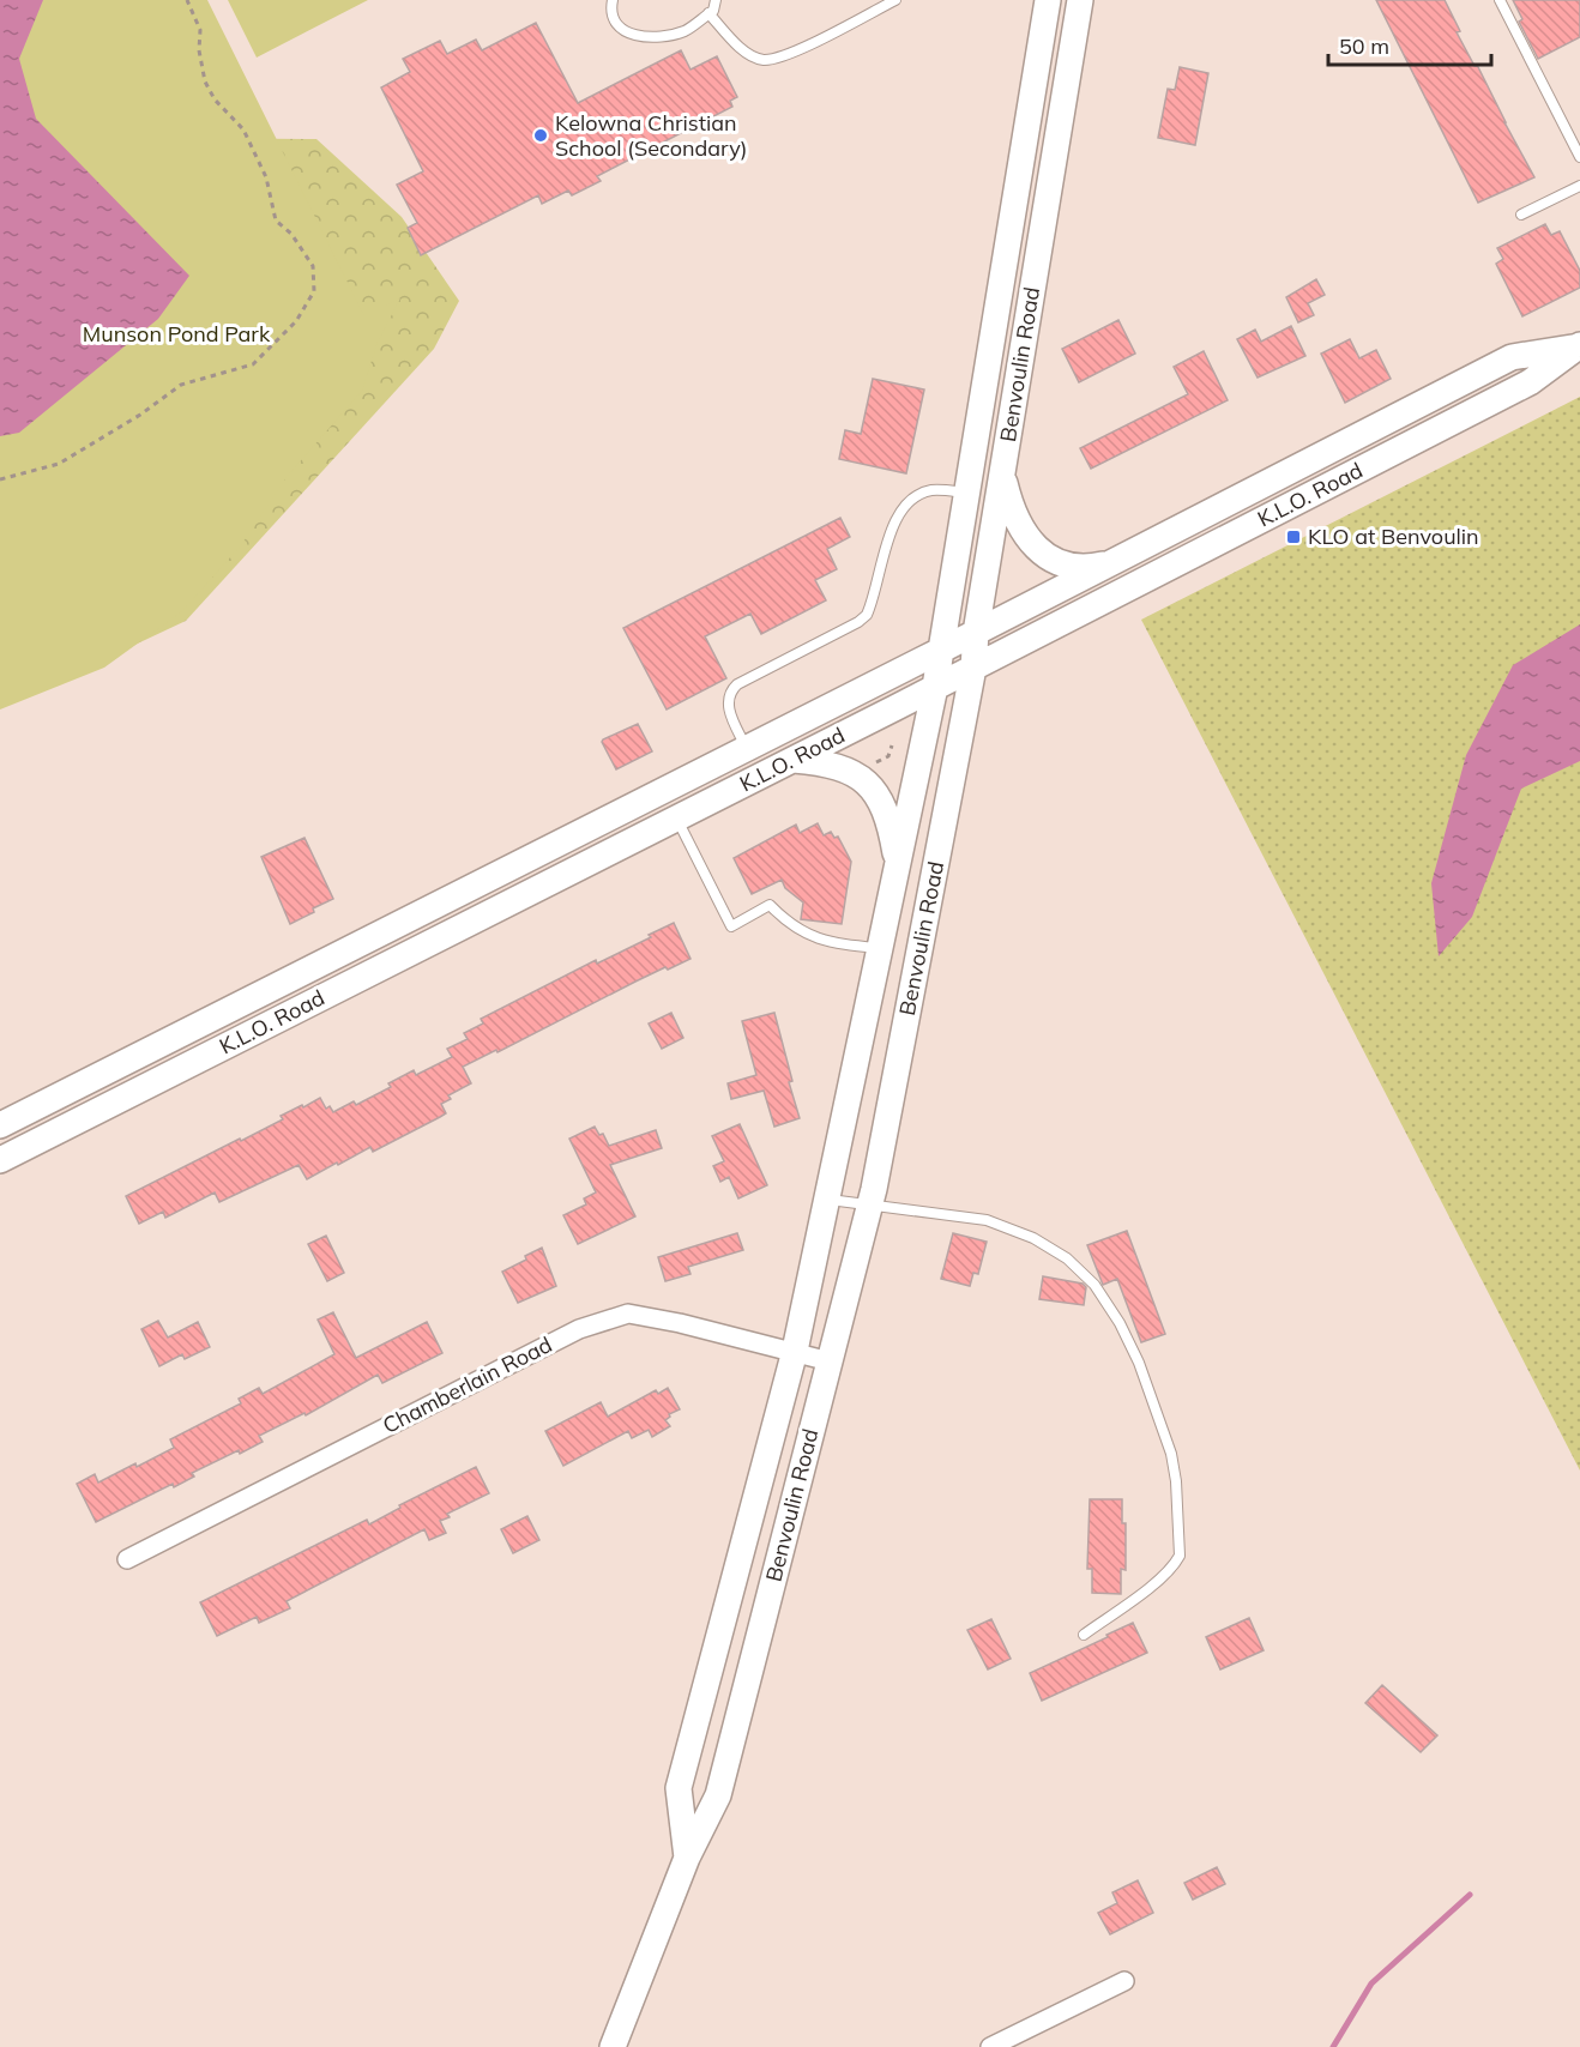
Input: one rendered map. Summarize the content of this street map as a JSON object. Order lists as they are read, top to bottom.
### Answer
{
  "streets": {
    "main road": ["Benvoulin Road", "K.L.O. Road"],
    "street": ["Chamberlain Road"]
  },
  "crossings": [
    ["Benvoulin Road", "K.L.O. Road"],
    ["Benvoulin Road", "Chamberlain Road"]
  ],
  "parks": ["Munson Pond Park"],
  "places": {
    "other": ["Kelowna Christian School (Secondary)"],
    "transit": ["KLO at Benvoulin"]
  },
  "scale_bar": "50 m"
}
